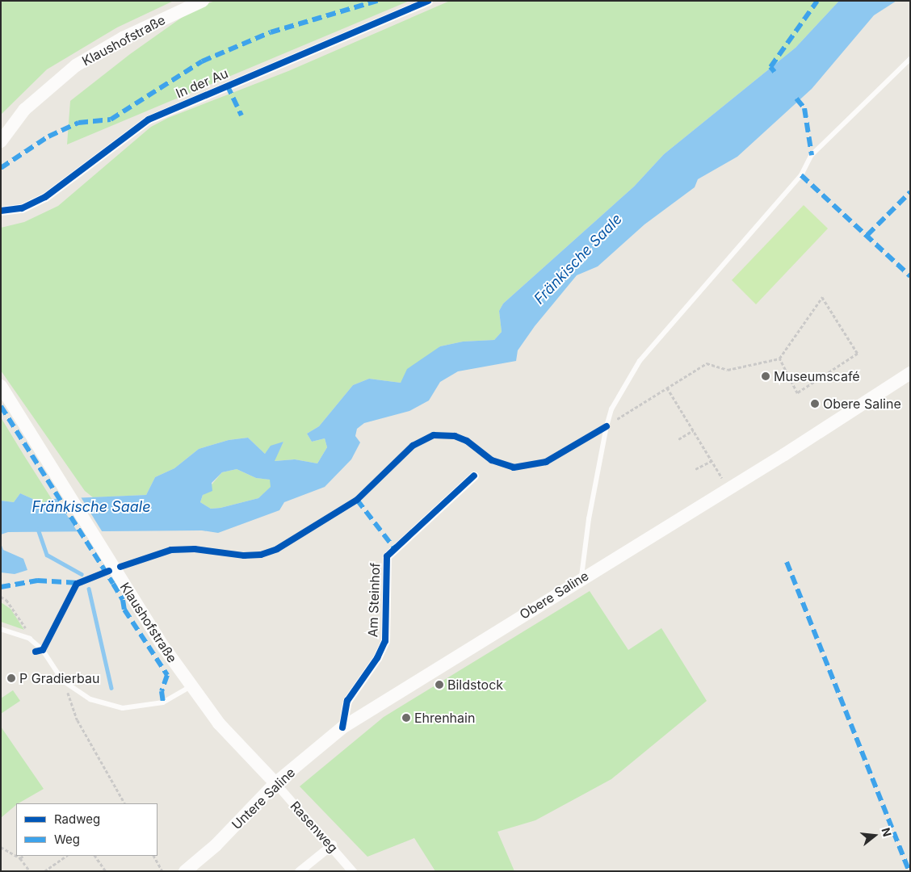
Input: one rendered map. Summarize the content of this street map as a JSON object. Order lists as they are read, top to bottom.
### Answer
{
  "streets": {
    "main road": ["Klaushofstraße", "Obere Saline", "Untere Saline"],
    "street": ["In der Au", "Am Steinhof", "Rasenweg"]
  },
  "crossings": [
    ["Klaushofstraße", "Untere Saline"],
    ["Klaushofstraße", "Rasenweg"],
    ["Obere Saline", "Am Steinhof"],
    ["Obere Saline", "Untere Saline"],
    ["Am Steinhof", "Untere Saline"],
    ["Untere Saline", "Rasenweg"]
  ],
  "water": ["Fränkische Saale"],
  "places": [
    "Museumscafé",
    "Obere Saline",
    "P Gradierbau",
    "Bildstock",
    "Ehrenhain"
  ],
  "legend": ["Radweg", "Weg"],
  "north": "right"
}
